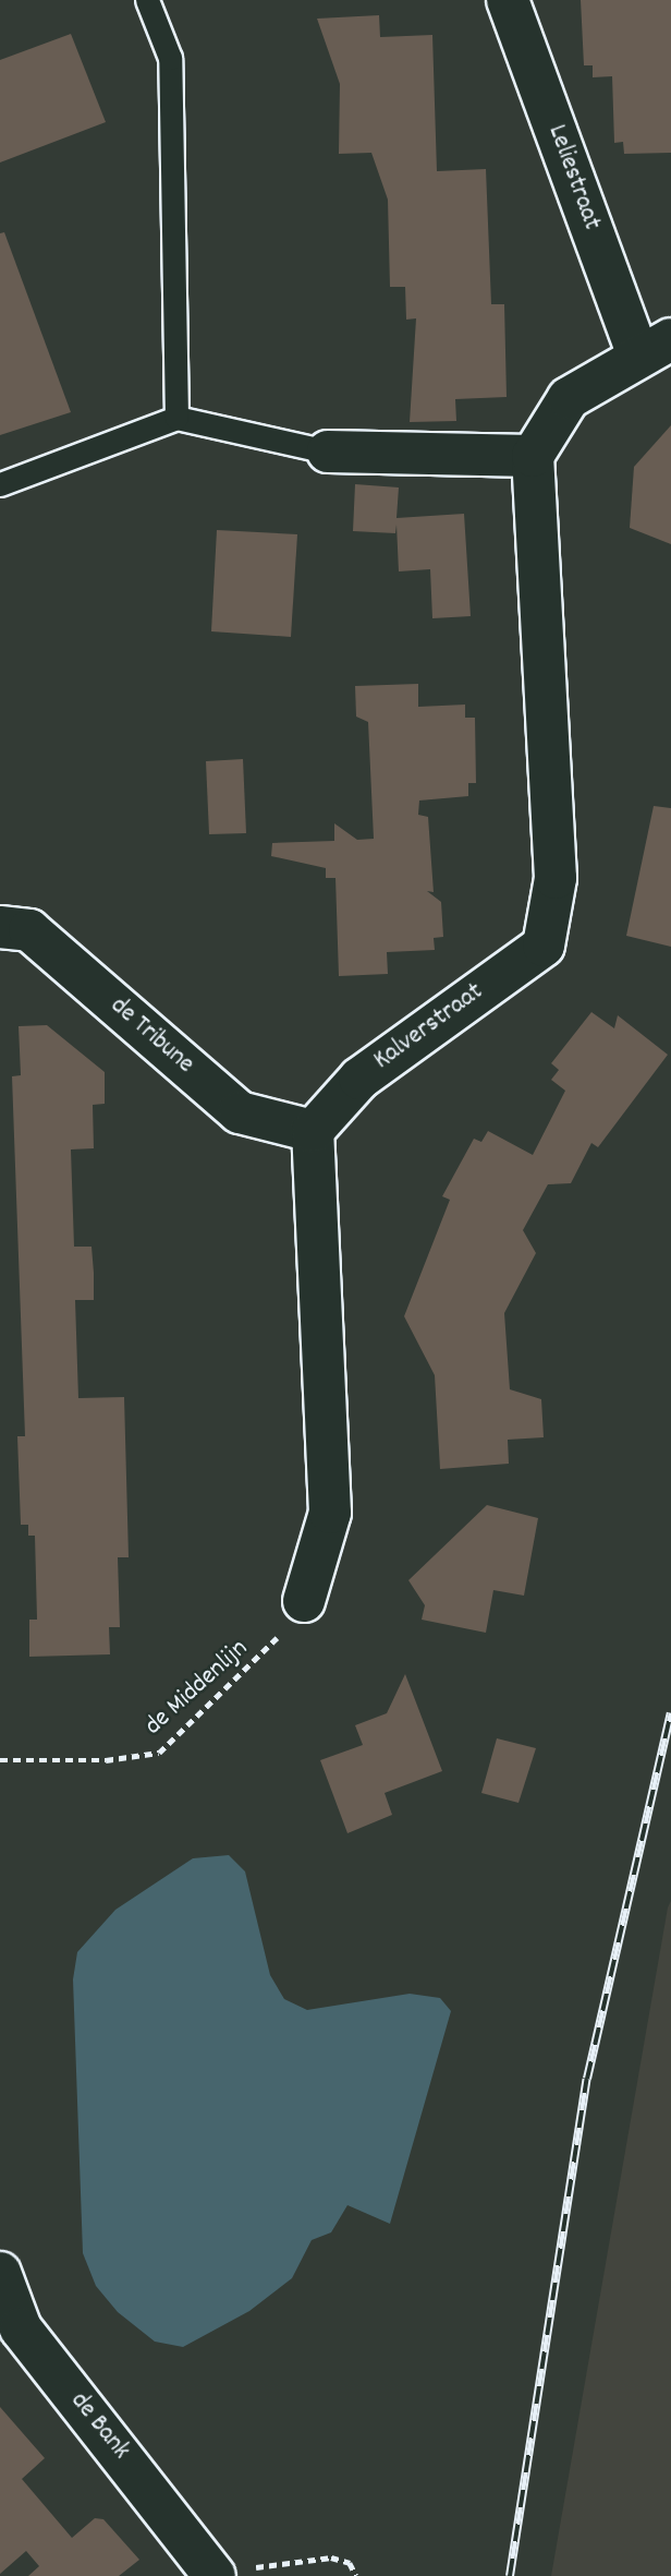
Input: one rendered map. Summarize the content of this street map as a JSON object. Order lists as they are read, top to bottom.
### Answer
{
  "streets": {
    "street": [
      "Leliestraat",
      "Kalverstraat",
      "de Tribune",
      "de Bank"
    ],
    "path": ["de Middenlijn"]
  },
  "crossings": [
    ["Kalverstraat", "de Tribune"]
  ]
}
